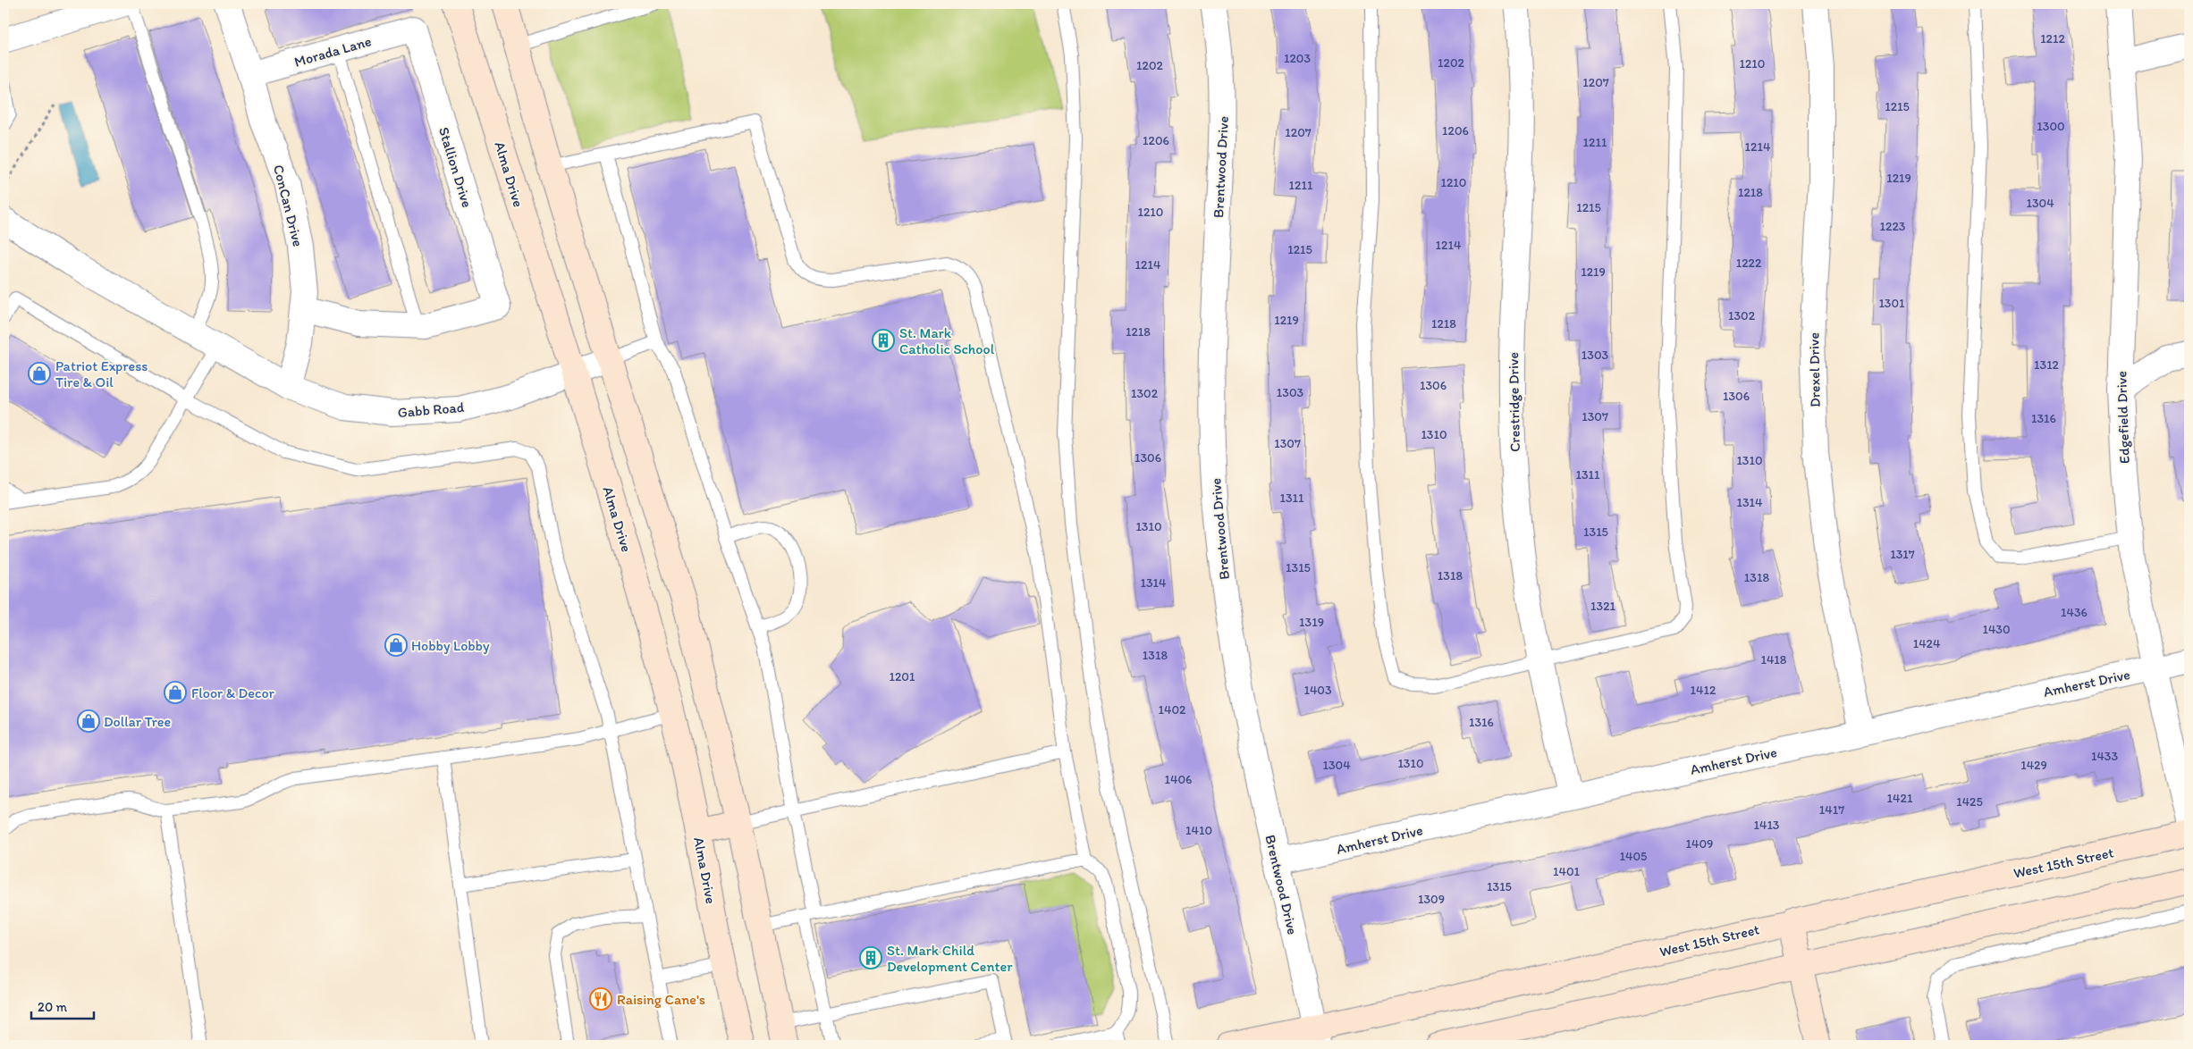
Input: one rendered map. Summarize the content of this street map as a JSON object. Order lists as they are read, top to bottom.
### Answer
{
  "streets": {
    "main road": ["Alma Drive", "West 15th Street"],
    "street": [
      "Morada Lane",
      "Stallion Drive",
      "Brentwood Drive",
      "ConCan Drive",
      "Drexel Drive",
      "Crestridge Drive",
      "Gabb Road",
      "Edgefield Drive",
      "Amherst Drive"
    ]
  },
  "crossings": [
    ["Morada Lane", "Stallion Drive"],
    ["Morada Lane", "ConCan Drive"],
    ["Brentwood Drive", "Amherst Drive"],
    ["Brentwood Drive", "West 15th Street"],
    ["Alma Drive", "Gabb Road"],
    ["ConCan Drive", "Gabb Road"],
    ["Drexel Drive", "Amherst Drive"],
    ["Crestridge Drive", "Amherst Drive"],
    ["Edgefield Drive", "Amherst Drive"]
  ],
  "places": {
    "building": ["St. Mark Catholic School", "St. Mark Child Development Center"],
    "shop": [
      "Patriot Express Tire & Oil",
      "Hobby Lobby",
      "Floor & Decor",
      "Dollar Tree"
    ],
    "restaurant": ["Raising Cane's"]
  },
  "house_numbers": [
    "1212",
    "1203",
    "1202",
    "1210",
    "1202",
    "1207",
    "1215",
    "1300",
    "1206",
    "1207",
    "1206",
    "1211",
    "1214",
    "1219",
    "1210",
    "1211",
    "1218",
    "1304",
    "1215",
    "1210",
    "1223",
    "1214",
    "1215",
    "1222",
    "1214",
    "1219",
    "1301",
    "1302",
    "1219",
    "1218",
    "1218",
    "1303",
    "1312",
    "1306",
    "1303",
    "1302",
    "1306",
    "1307",
    "1316",
    "1310",
    "1307",
    "1306",
    "1310",
    "1311",
    "1311",
    "1314",
    "1310",
    "1315",
    "1317",
    "1315",
    "1318",
    "1318",
    "1314",
    "1321",
    "1436",
    "1319",
    "1430",
    "1424",
    "1318",
    "1418",
    "1201",
    "1403",
    "1412",
    "1402",
    "1316",
    "1433",
    "1310",
    "1304",
    "1429",
    "1406",
    "1421",
    "1425",
    "1417",
    "1413",
    "1410",
    "1409",
    "1405",
    "1401",
    "1315",
    "1309"
  ],
  "scale_bar": "20 m"
}
